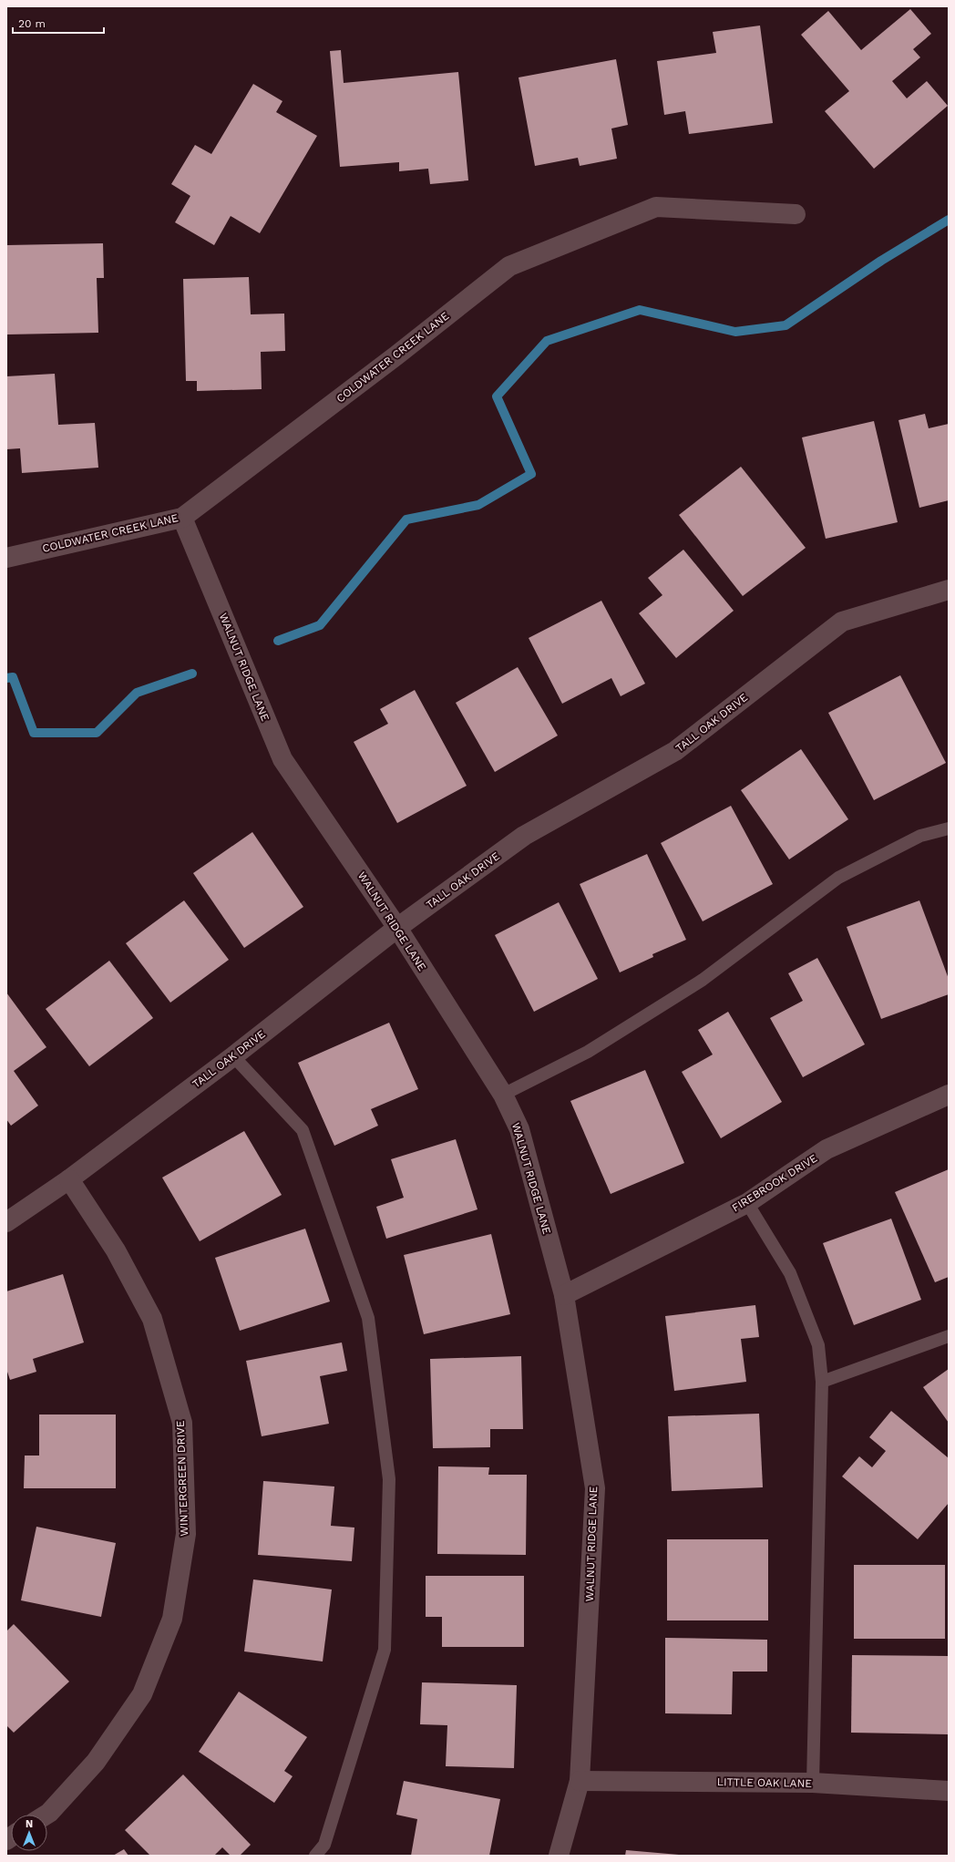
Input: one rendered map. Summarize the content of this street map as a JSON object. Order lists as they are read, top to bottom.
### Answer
{
  "streets": {
    "street": [
      "COLDWATER CREEK LANE",
      "WALNUT RIDGE LANE",
      "TALL OAK DRIVE",
      "FIREBROOK DRIVE",
      "WINTERGREEN DRIVE",
      "LITTLE OAK LANE"
    ]
  },
  "crossings": [
    ["COLDWATER CREEK LANE", "WALNUT RIDGE LANE"],
    ["WALNUT RIDGE LANE", "TALL OAK DRIVE"],
    ["WALNUT RIDGE LANE", "FIREBROOK DRIVE"],
    ["WALNUT RIDGE LANE", "LITTLE OAK LANE"],
    ["TALL OAK DRIVE", "WINTERGREEN DRIVE"]
  ],
  "scale_bar": "20 m",
  "north": "top"
}
